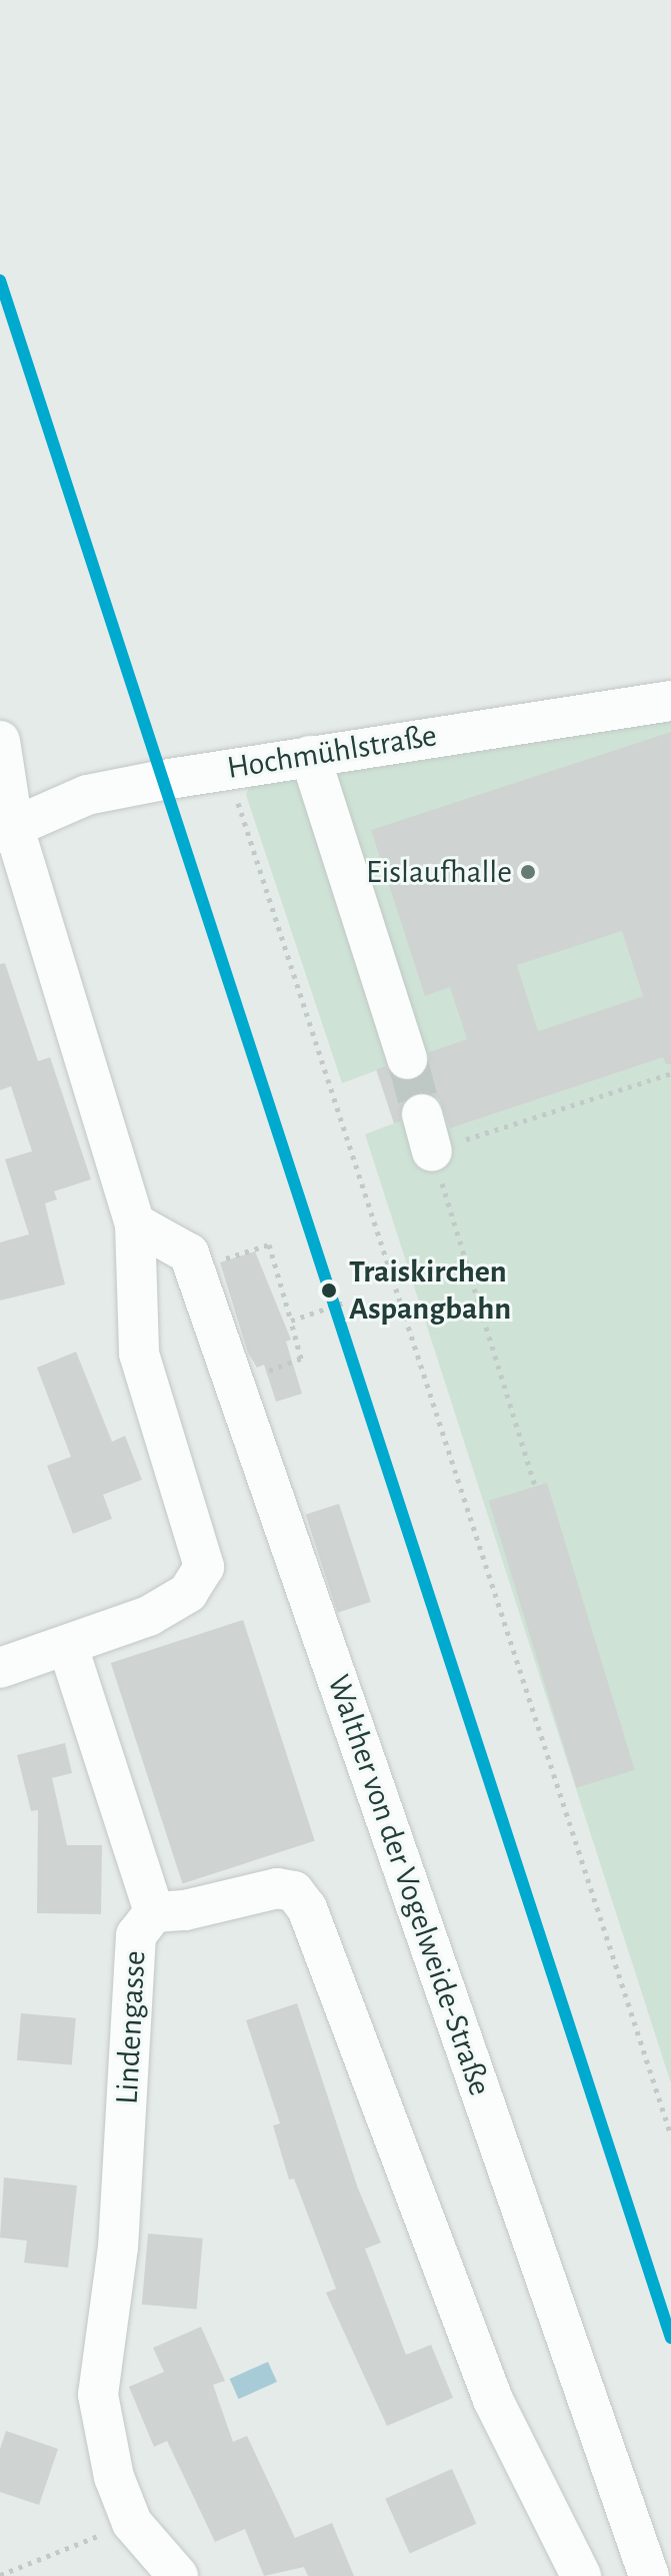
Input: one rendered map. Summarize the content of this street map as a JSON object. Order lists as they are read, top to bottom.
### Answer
{
  "streets": {
    "street": ["Hochmühlstraße", "Walther von der Vogelweide-Straße", "Lindengasse"]
  },
  "places": ["Eislaufhalle", "Traiskirchen Aspangbahn"]
}
